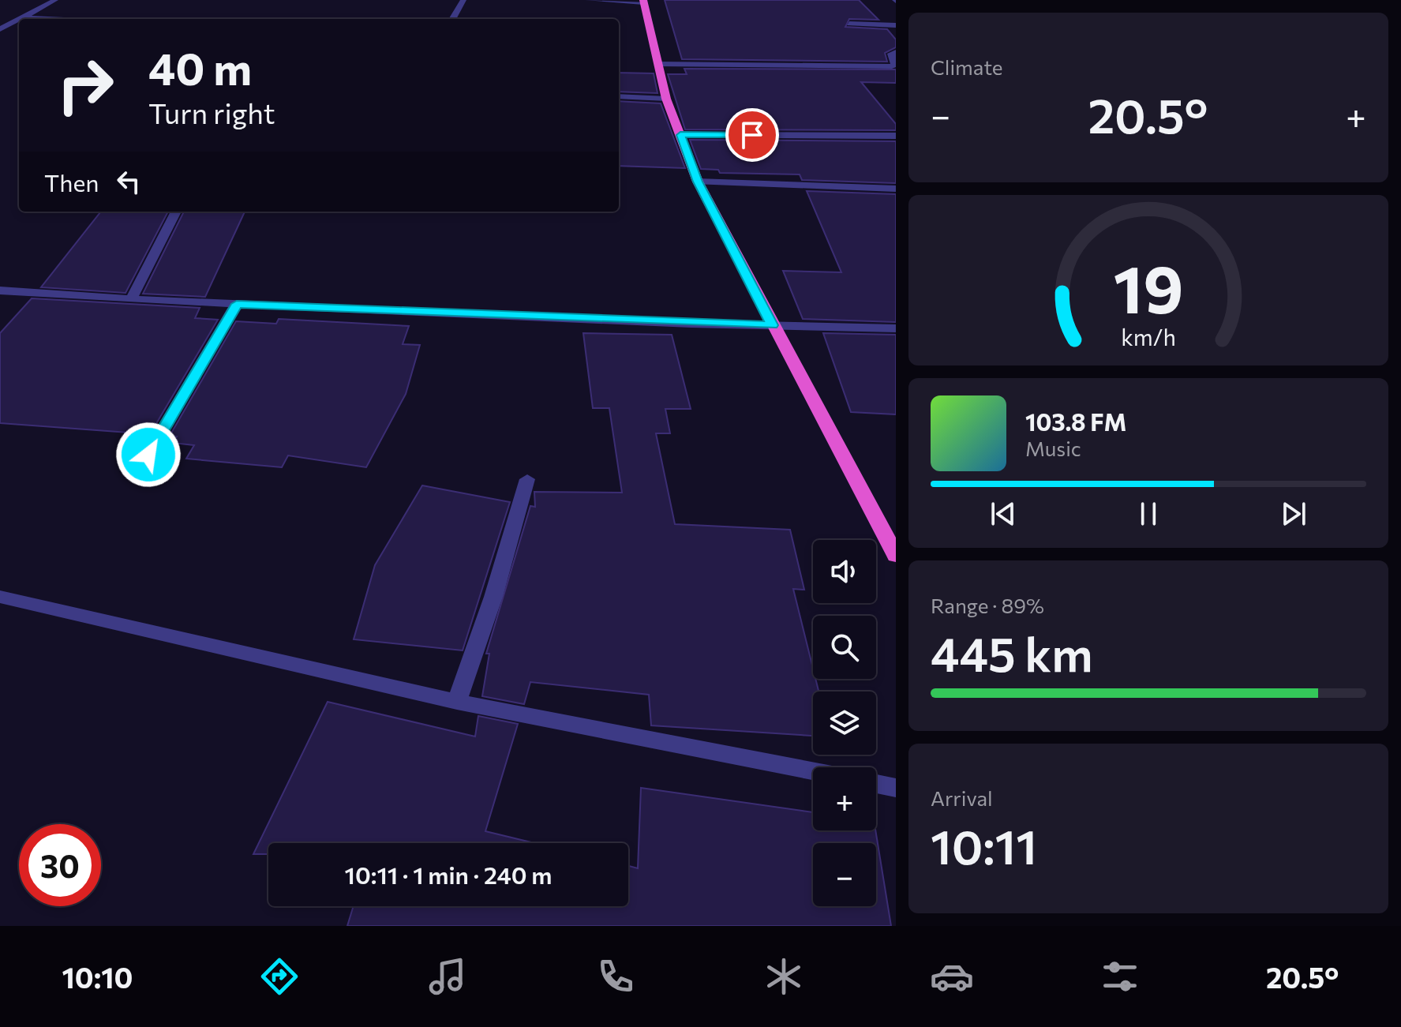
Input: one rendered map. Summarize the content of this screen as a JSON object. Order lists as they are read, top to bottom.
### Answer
{
  "page": {
    "tile": [
      "Climate",
      ["Range · 89%", "445 km"],
      ["Arrival", "10:11"]
    ],
    "turn": ["40 m", "Turn right"],
    "heat": ["−", "20.5°", "+"],
    "then": "Then",
    "song": ["103.8 FM", "Music"],
    "map_buttons": ["+", "−"],
    "limit": "30",
    "trip": "10:11 · 1 min · 240 m",
    "tabs": ["10:10", "20.5°"],
    "gauge": ["19", "km/h"]
  }
}
